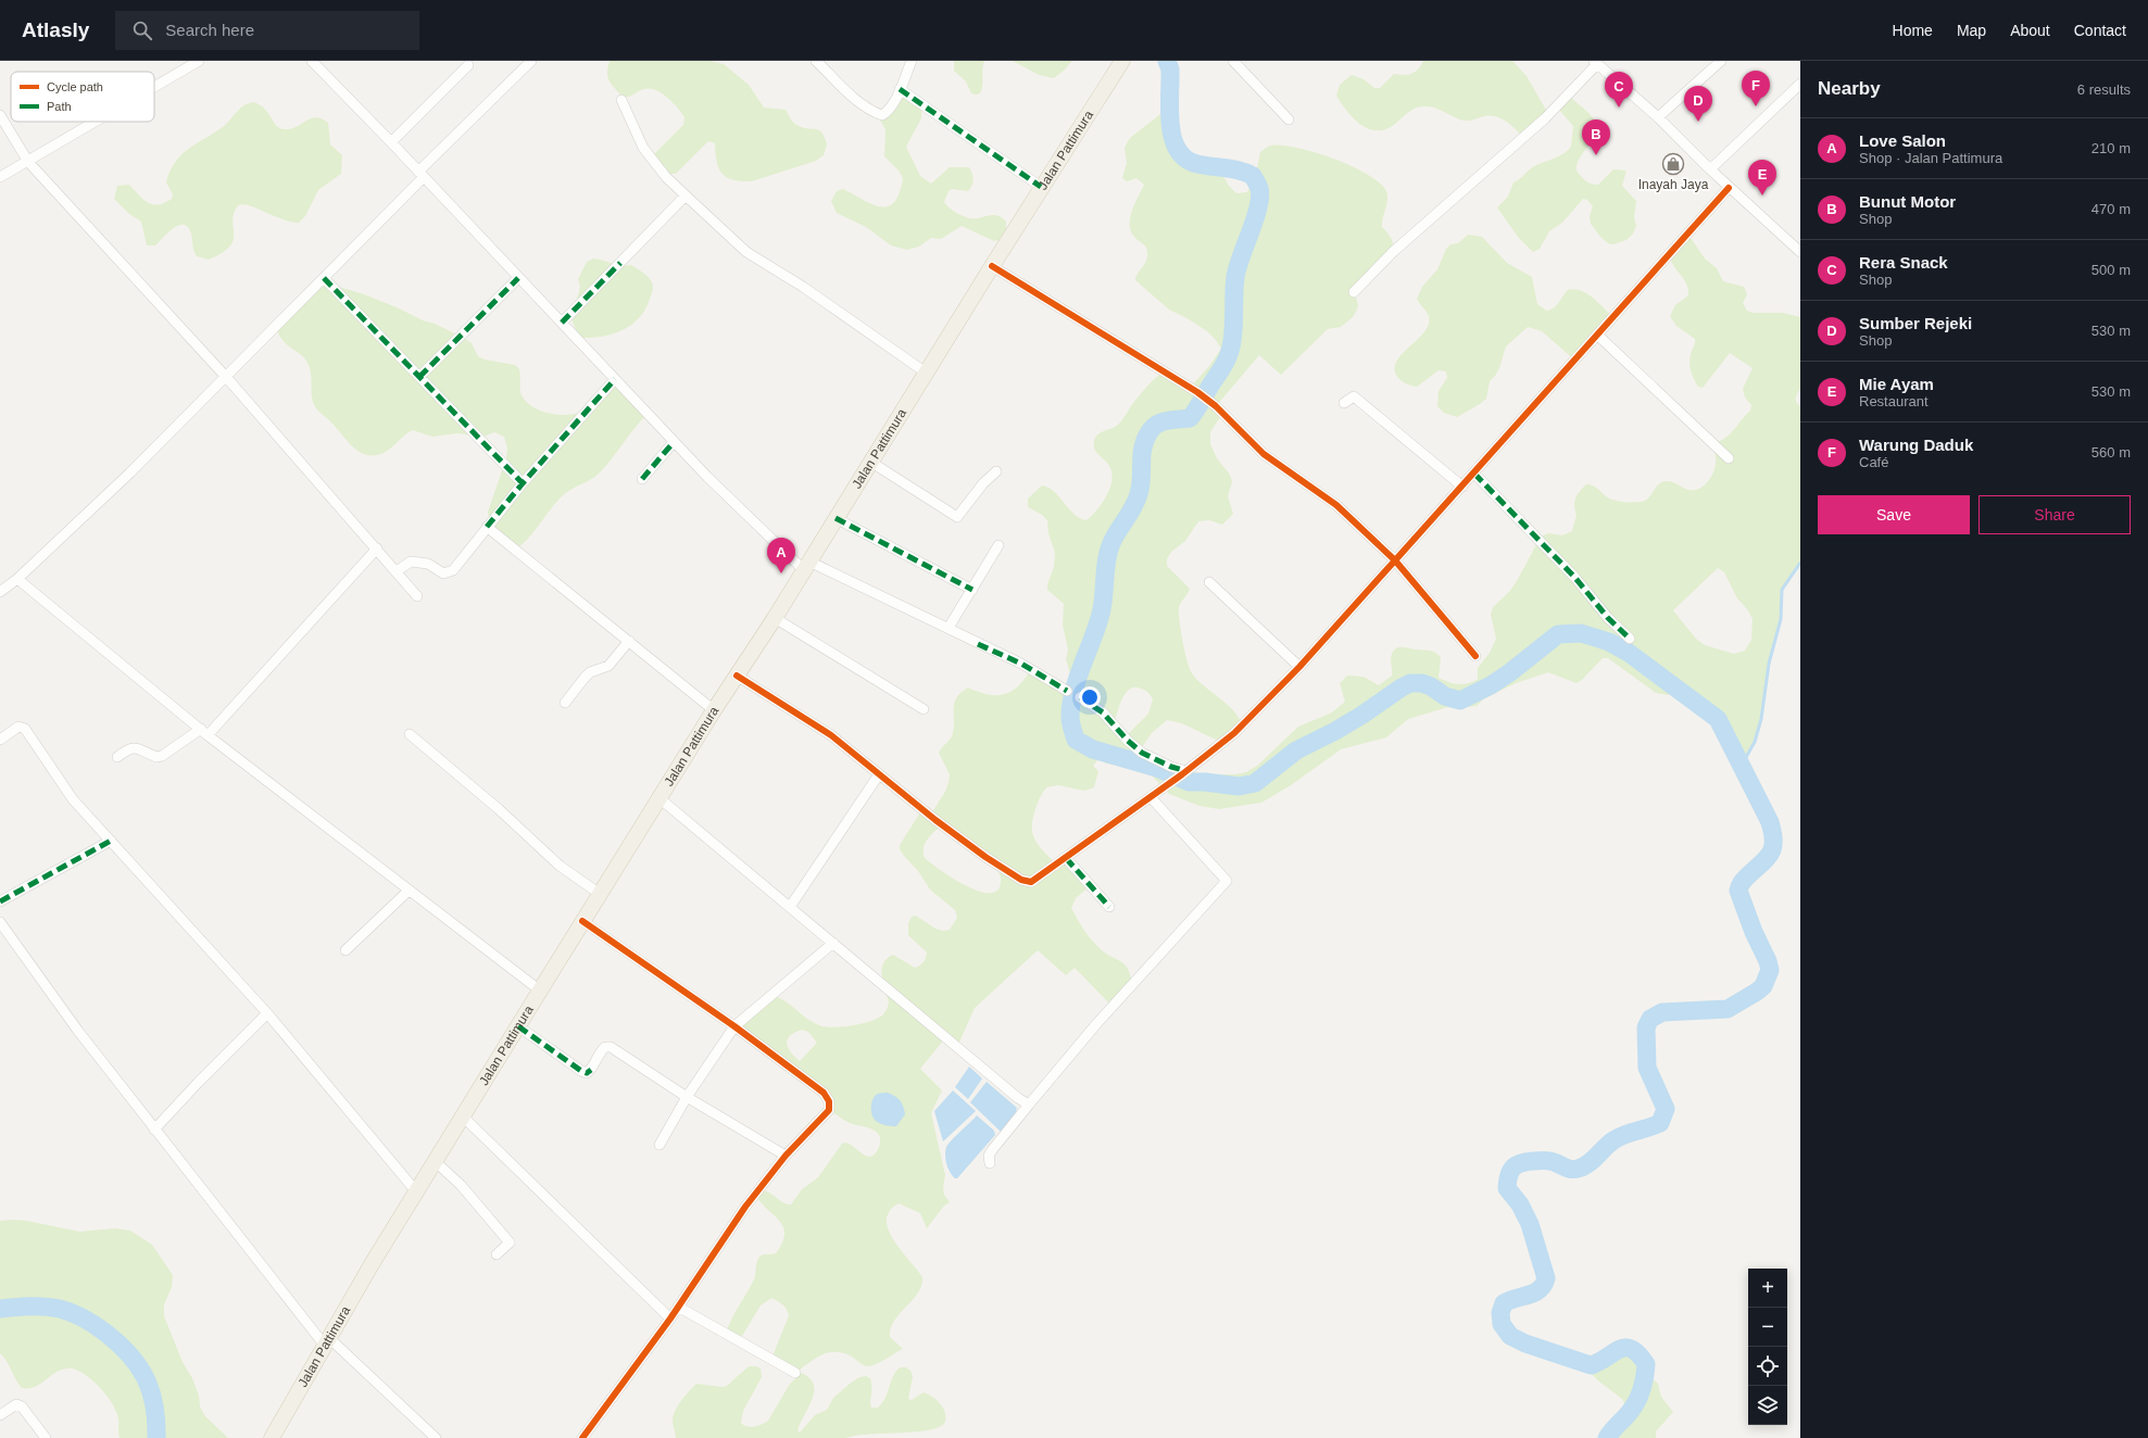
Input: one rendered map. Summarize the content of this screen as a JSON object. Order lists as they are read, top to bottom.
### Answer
{
  "streets": {
    "main road": ["Jalan Pattimura"]
  },
  "places": {
    "shop": ["Inayah Jaya"]
  },
  "legend": ["Cycle path", "Path"],
  "page": {
    "header": "Atlasly",
    "search": "Search here",
    "nav": [
      "Home",
      "Map",
      "About",
      "Contact"
    ],
    "heading": ["Nearby", "6 results"],
    "pins": [
      "F",
      "C",
      "D",
      "B",
      "E",
      "A"
    ],
    "list": [
      {
        "mark": "A",
        "name": "Love Salon",
        "note": "Shop · Jalan Pattimura",
        "value": "210 m"
      },
      {
        "mark": "B",
        "name": "Bunut Motor",
        "note": "Shop",
        "value": "470 m"
      },
      {
        "mark": "C",
        "name": "Rera Snack",
        "note": "Shop",
        "value": "500 m"
      },
      {
        "mark": "D",
        "name": "Sumber Rejeki",
        "note": "Shop",
        "value": "530 m"
      },
      {
        "mark": "E",
        "name": "Mie Ayam",
        "note": "Restaurant",
        "value": "530 m"
      },
      {
        "mark": "F",
        "name": "Warung Daduk",
        "note": "Café",
        "value": "560 m"
      }
    ],
    "buttons": ["Save", "Share"],
    "map_buttons": ["+", "−"]
  }
}
